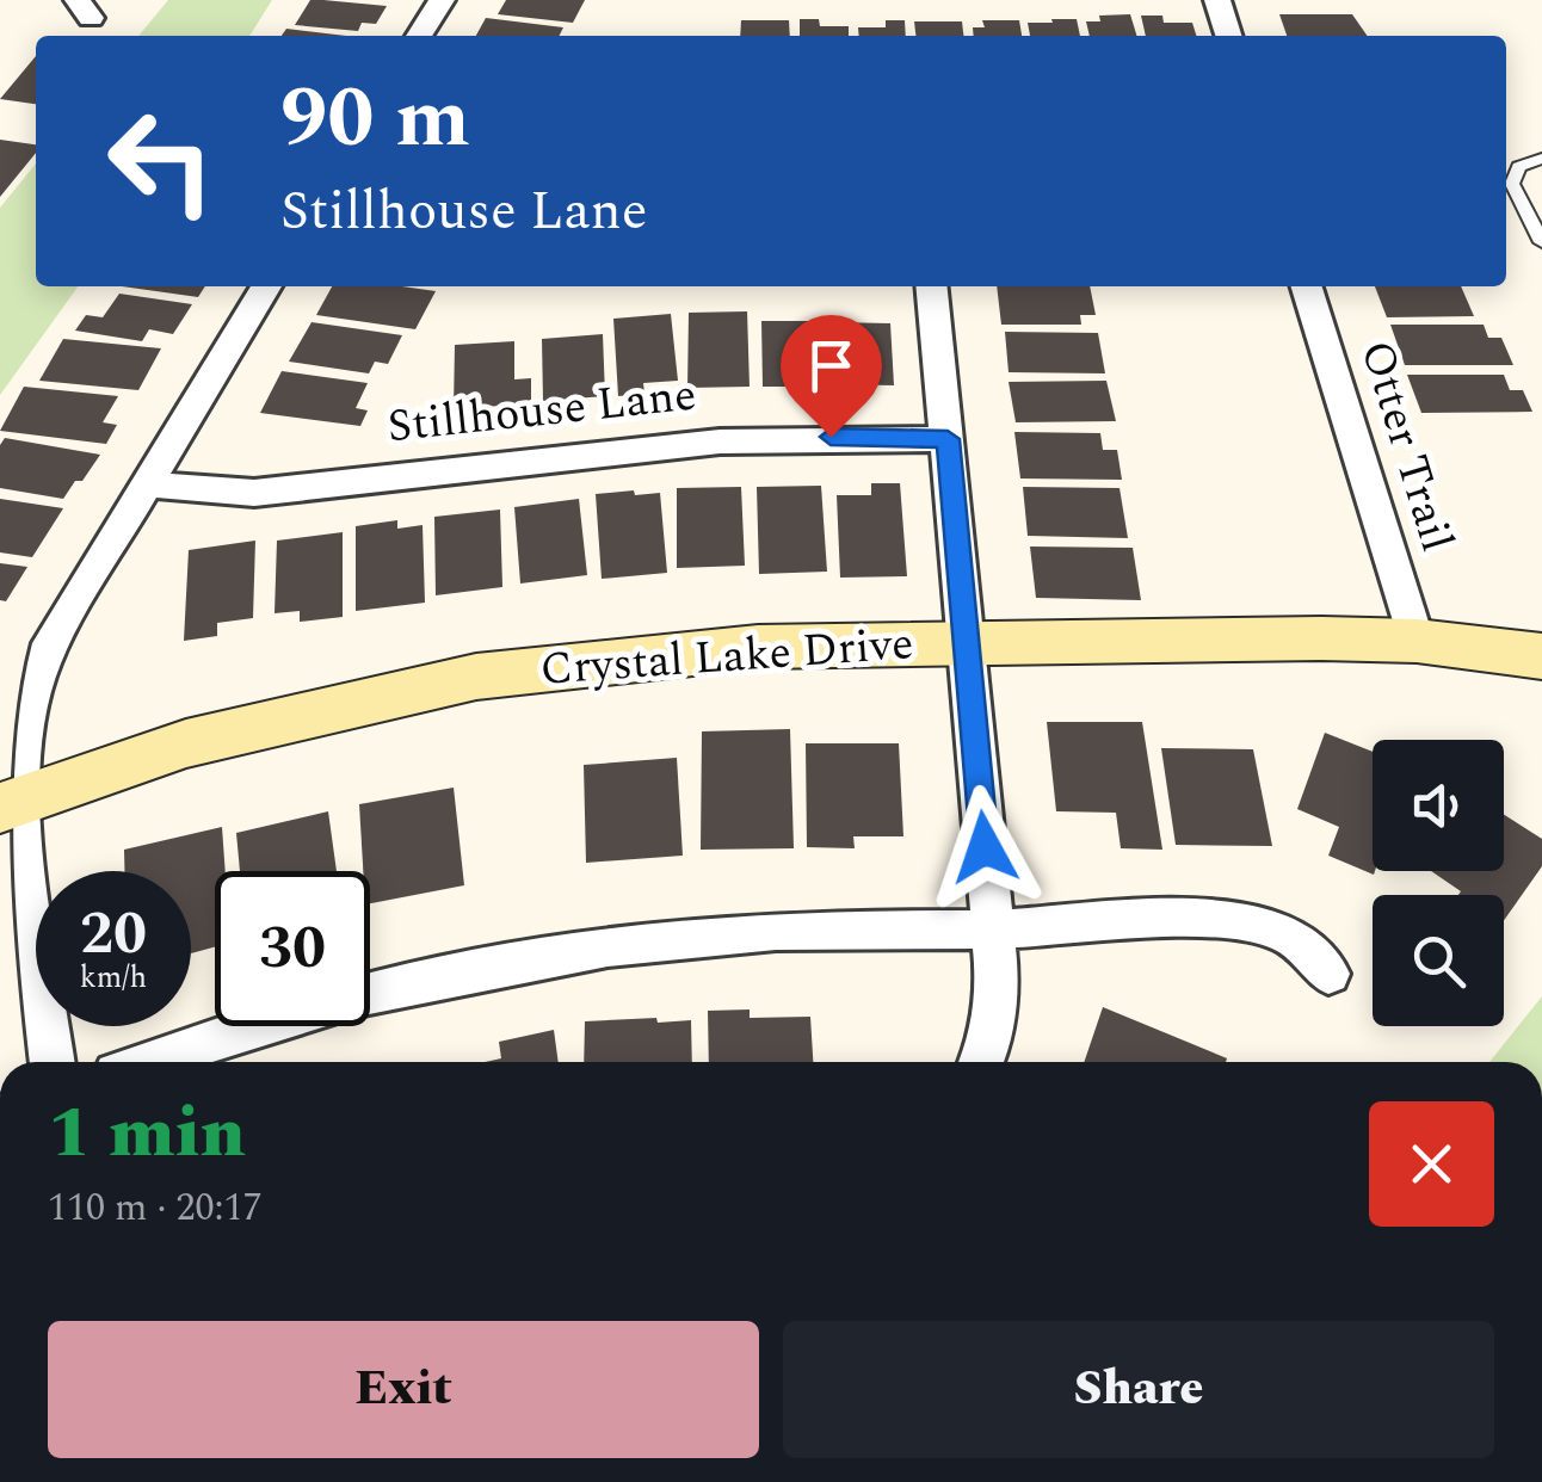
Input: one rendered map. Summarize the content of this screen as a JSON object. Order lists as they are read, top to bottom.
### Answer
{
  "streets": {
    "street": ["Stillhouse Lane", "Otter Trail", "Crystal Lake Drive"]
  },
  "crossings": [
    ["Otter Trail", "Crystal Lake Drive"]
  ],
  "page": {
    "turn": ["90 m", "Stillhouse Lane"],
    "speed": "20 km/h",
    "limit": "30",
    "heading": ["1 min", "110 m · 20:17"],
    "buttons": ["Exit", "Share"]
  }
}
